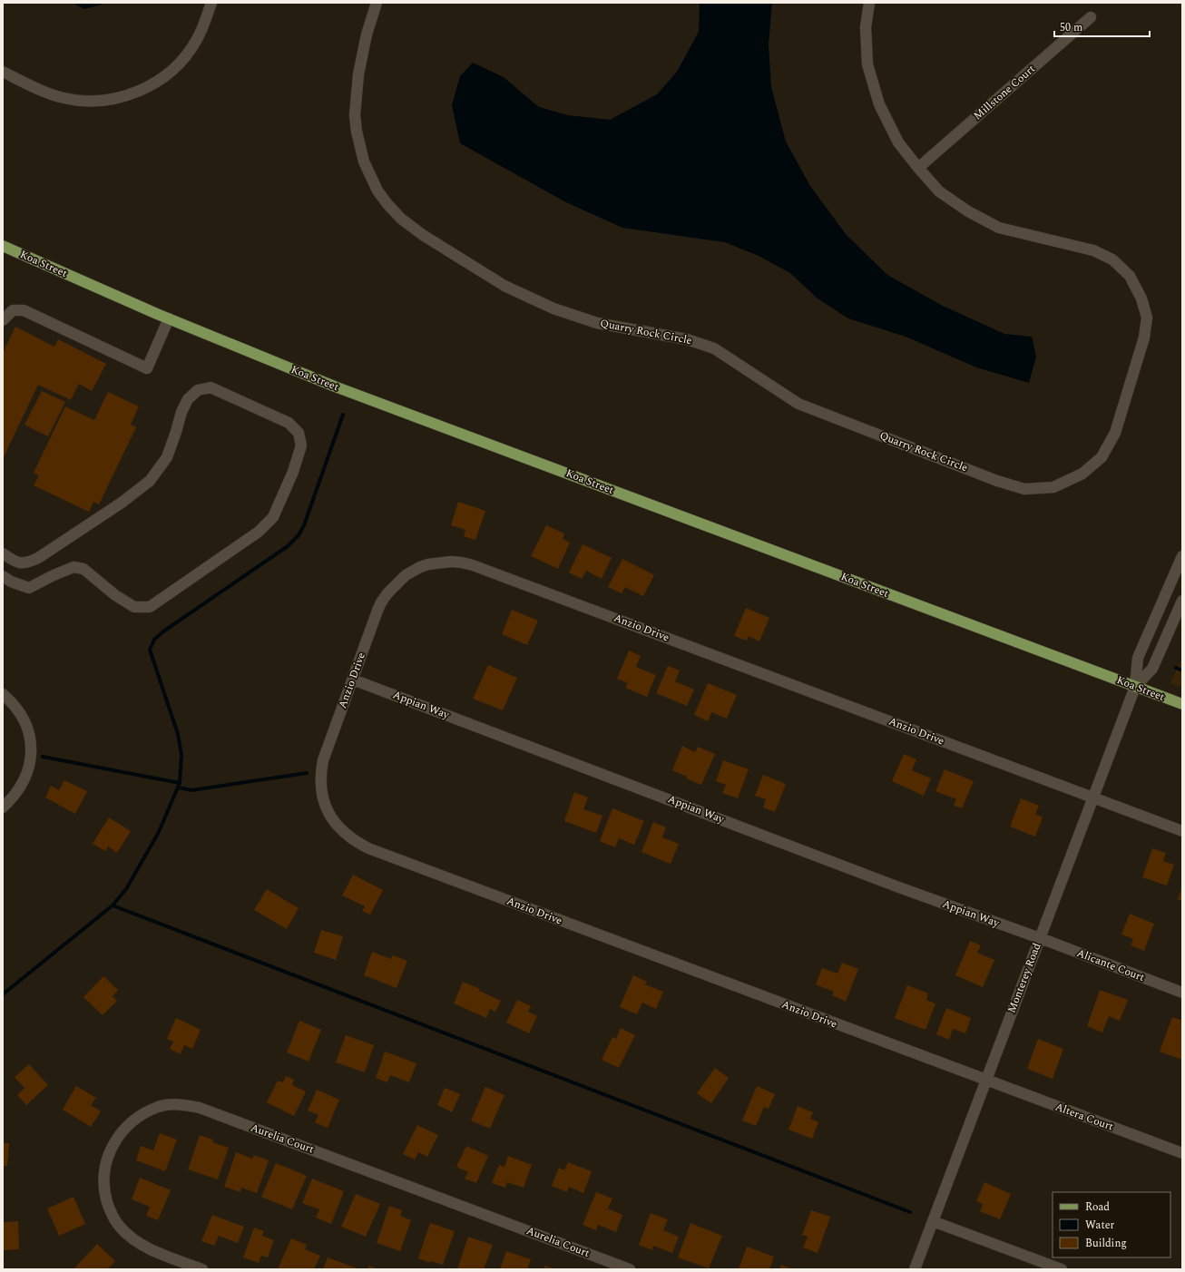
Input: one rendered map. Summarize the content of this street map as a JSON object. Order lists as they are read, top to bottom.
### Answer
{
  "streets": {
    "main road": ["Koa Street"],
    "street": [
      "Millstone Court",
      "Quarry Rock Circle",
      "Anzio Drive",
      "Appian Way",
      "Alicante Court",
      "Monterey Road",
      "Altera Court",
      "Aurelia Court"
    ]
  },
  "crossings": [
    ["Millstone Court", "Quarry Rock Circle"],
    ["Koa Street", "Monterey Road"],
    ["Anzio Drive", "Appian Way"],
    ["Anzio Drive", "Monterey Road"],
    ["Anzio Drive", "Altera Court"],
    ["Appian Way", "Alicante Court"],
    ["Appian Way", "Monterey Road"],
    ["Alicante Court", "Monterey Road"],
    ["Monterey Road", "Altera Court"]
  ],
  "legend": ["Road", "Water", "Building"],
  "scale_bar": "50 m"
}
